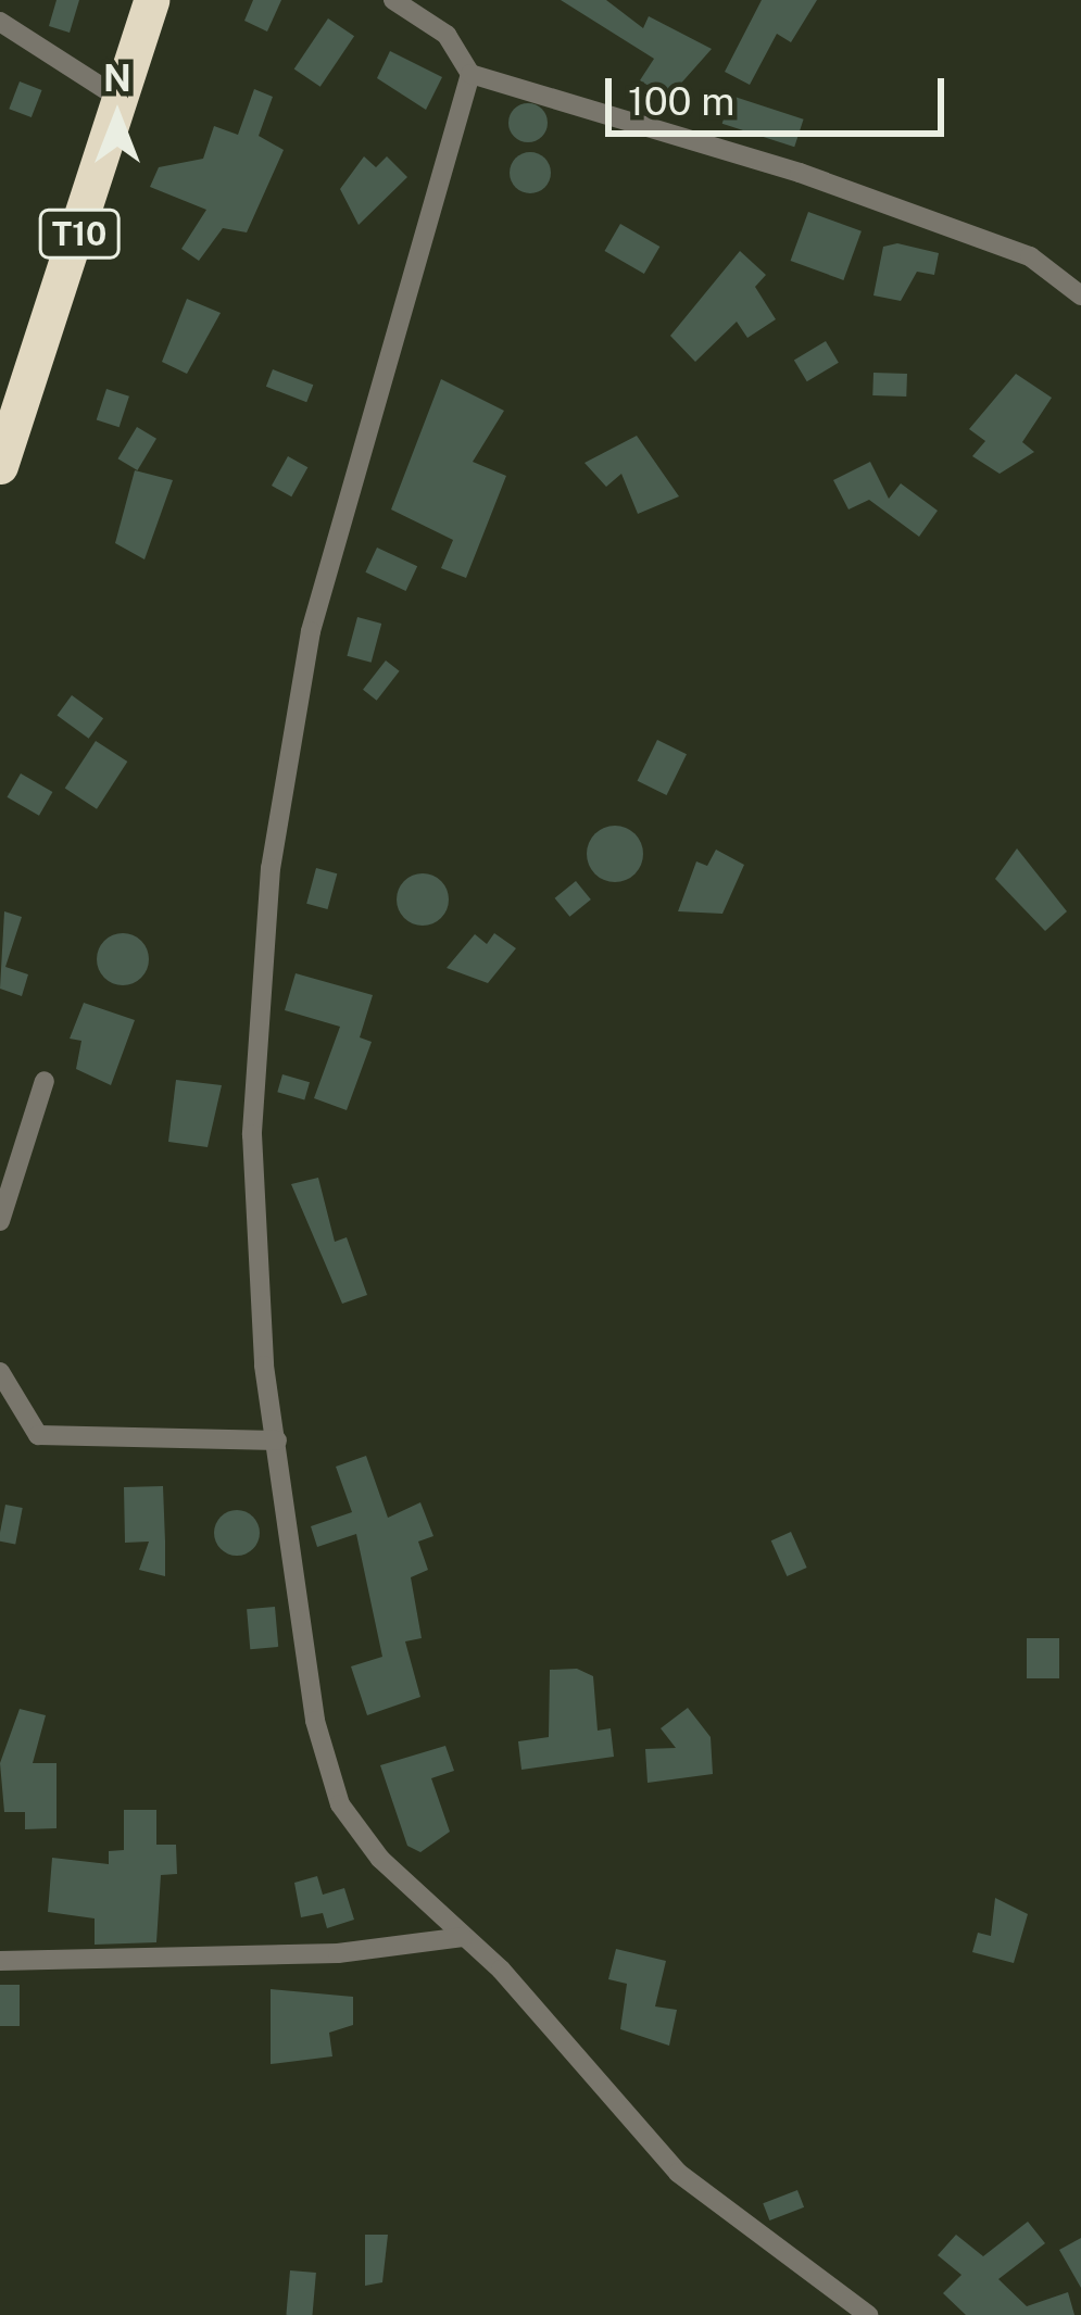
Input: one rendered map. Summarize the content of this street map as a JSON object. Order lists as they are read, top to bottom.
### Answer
{
  "streets": {
    "highway": ["T10"]
  },
  "scale_bar": "100 m",
  "north": "top"
}
